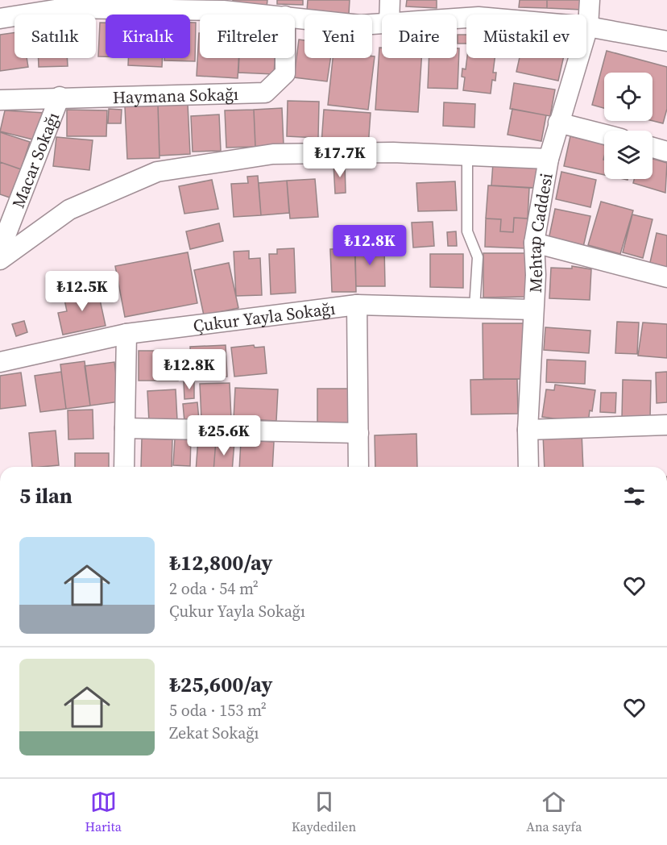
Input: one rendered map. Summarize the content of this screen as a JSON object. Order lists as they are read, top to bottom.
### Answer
{
  "streets": {
    "street": [
      "Haymana Sokağı",
      "Macar Sokağı",
      "Mehtap Caddesi",
      "Çukur Yayla Sokağı"
    ]
  },
  "crossings": [
    ["Haymana Sokağı", "Macar Sokağı"],
    ["Mehtap Caddesi", "Çukur Yayla Sokağı"]
  ],
  "page": {
    "chip": [
      "Satılık",
      "Kiralık",
      "Filtreler",
      "Yeni",
      "Daire",
      "Müstakil ev"
    ],
    "price": [
      "₺17.7K",
      "₺12.8K",
      "₺12.5K",
      "₺12.8K",
      "₺25.6K"
    ],
    "heading": "5 ilan",
    "list": [
      {
        "name": "₺12,800/ay",
        "note": "2 oda · 54 m² · Çukur Yayla Sokağı"
      },
      {
        "name": "₺25,600/ay",
        "note": "5 oda · 153 m² · Zekat Sokağı"
      }
    ],
    "tabs": ["Harita", "Kaydedilen", "Ana sayfa"]
  }
}
